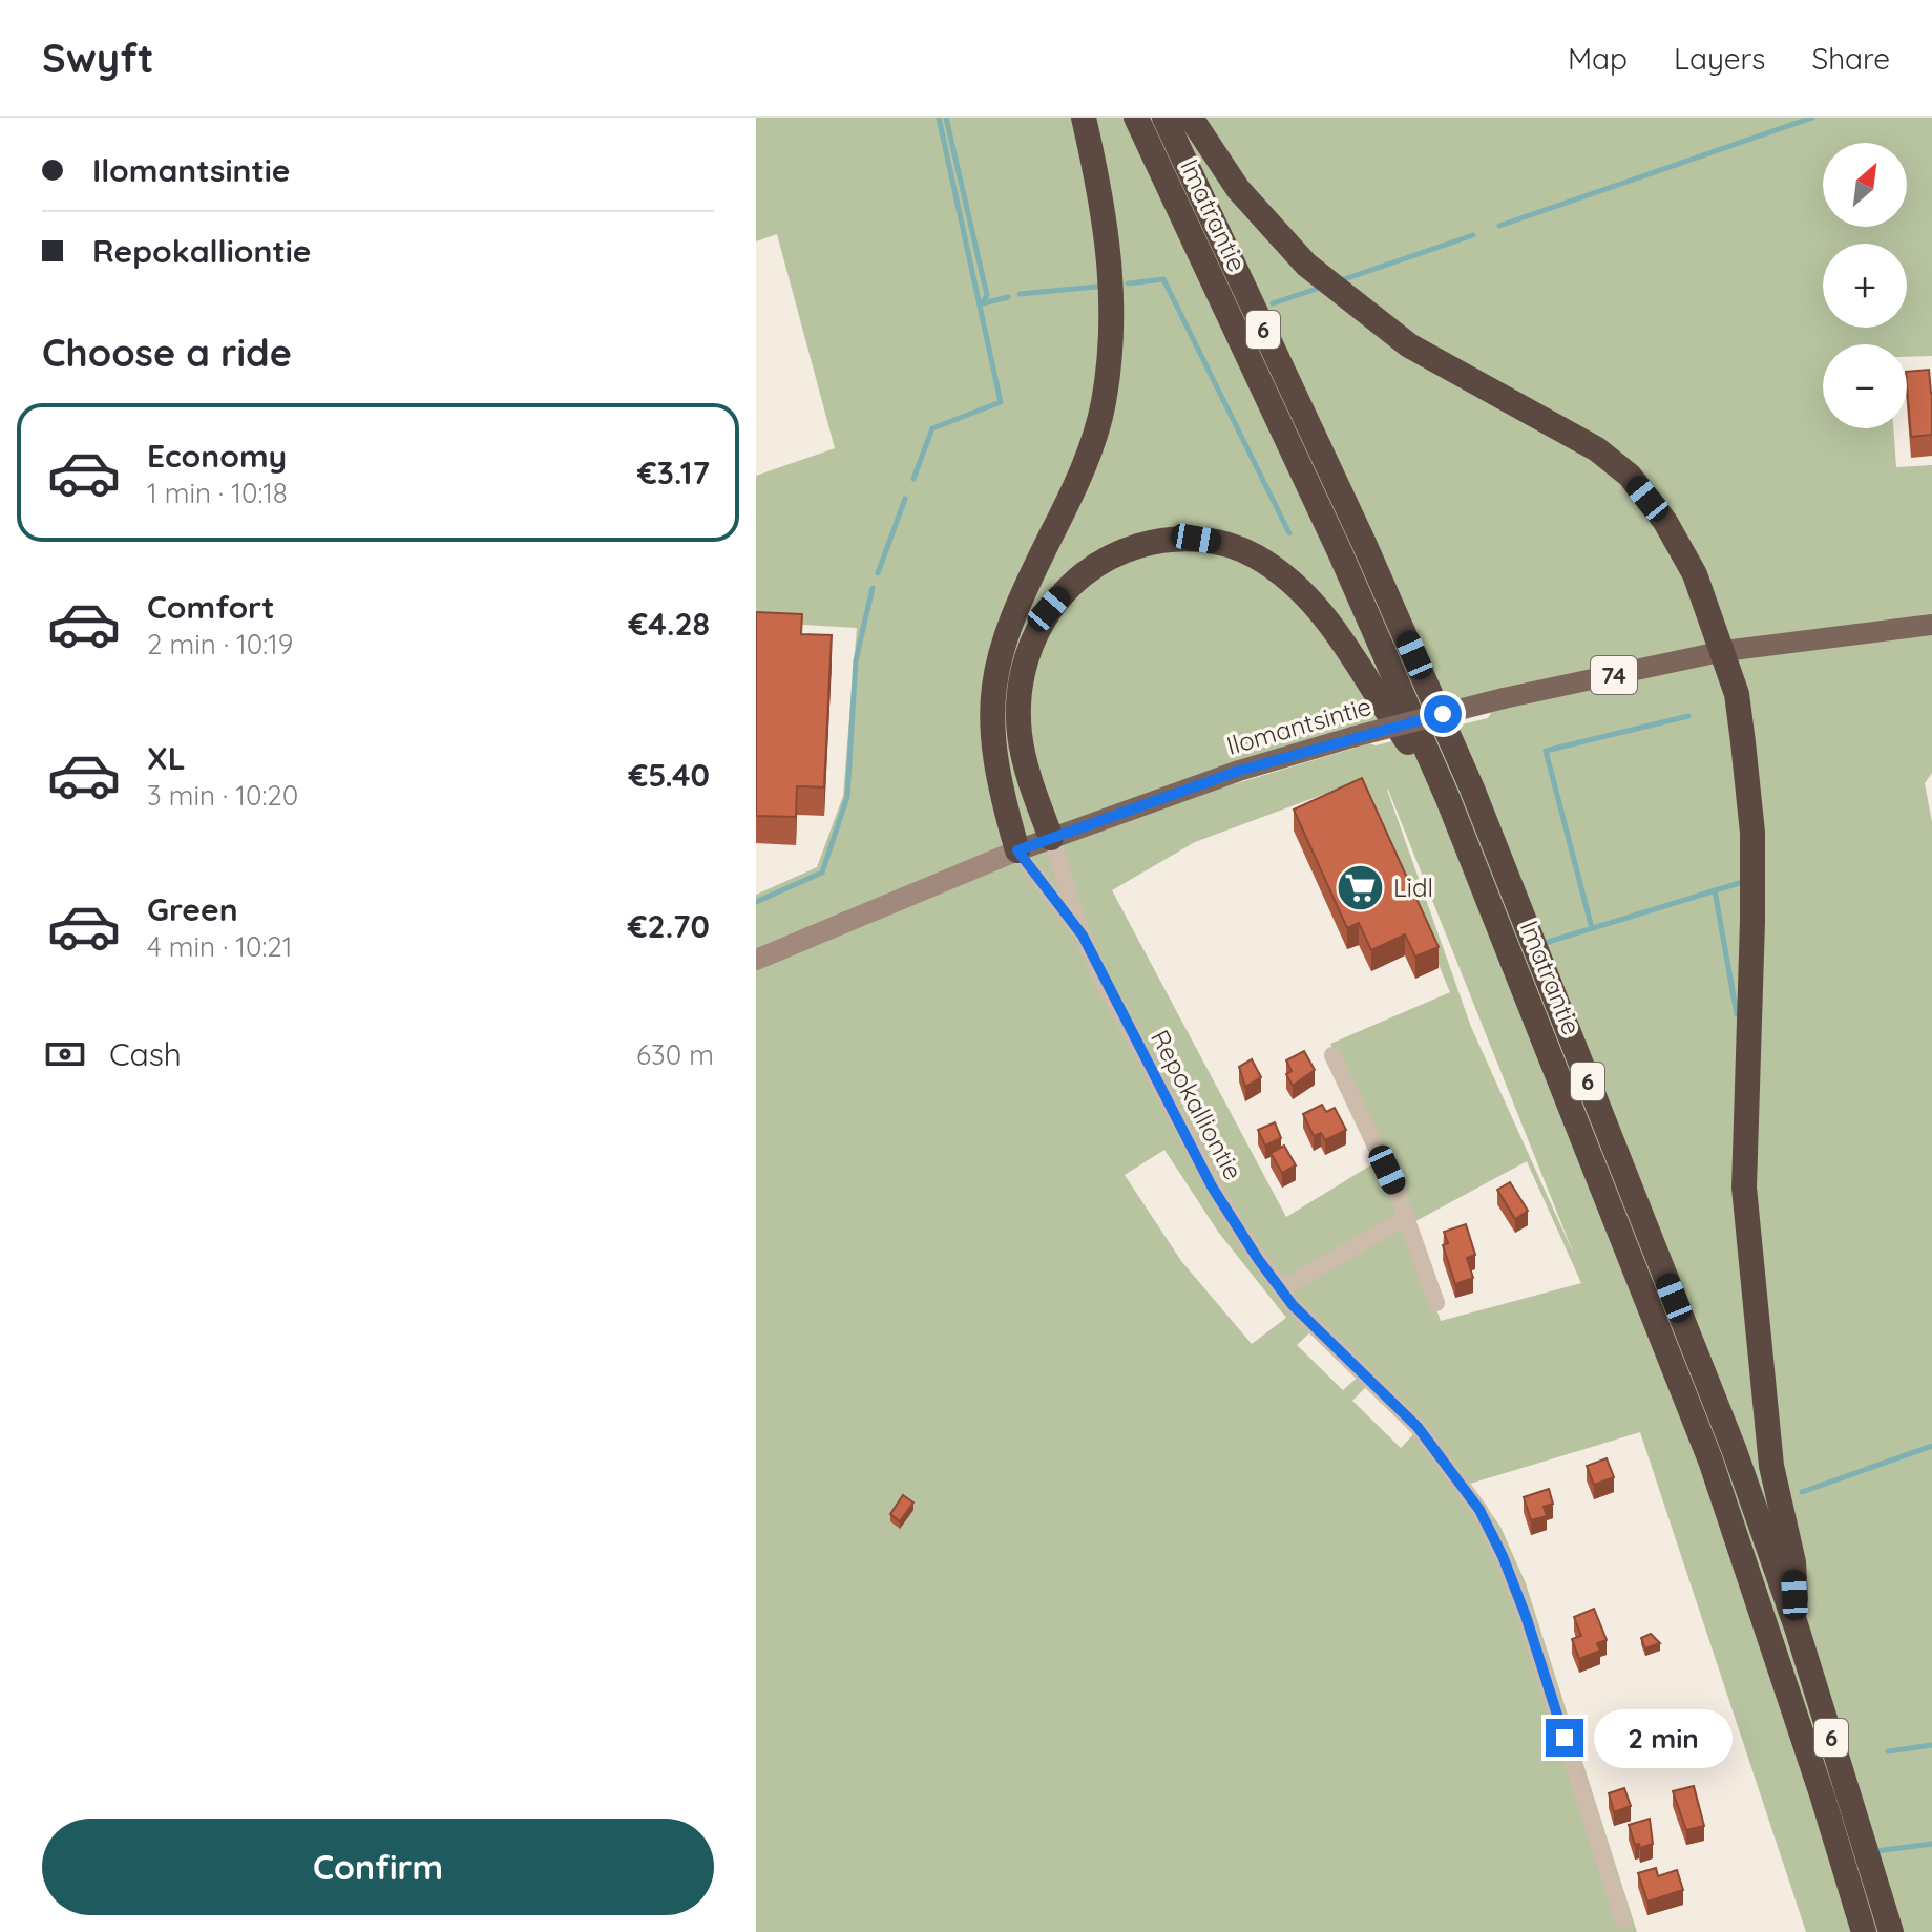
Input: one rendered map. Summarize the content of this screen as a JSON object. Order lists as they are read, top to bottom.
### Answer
{
  "streets": {
    "highway": ["Imatrantie", "6"],
    "main road": ["74", "Ilomantsintie"],
    "street": ["Repokalliontie"]
  },
  "crossings": [
    ["Ilomantsintie", "Repokalliontie"]
  ],
  "places": {
    "supermarket": ["Lidl"]
  },
  "north": "top right",
  "page": {
    "header": "Swyft",
    "nav": ["Map", "Layers", "Share"],
    "banner": ["Ilomantsintie", "Repokalliontie"],
    "map_buttons": ["+", "−"],
    "heading": "Choose a ride",
    "list": [
      {
        "name": "Economy",
        "note": "1 min · 10:18",
        "value": "€3.17"
      },
      {
        "name": "Comfort",
        "note": "2 min · 10:19",
        "value": "€4.28"
      },
      {
        "name": "XL",
        "note": "3 min · 10:20",
        "value": "€5.40"
      },
      {
        "name": "Green",
        "note": "4 min · 10:21",
        "value": "€2.70"
      }
    ],
    "pay": ["Cash", "630 m"],
    "bubble": "2 min",
    "buttons": "Confirm"
  }
}
